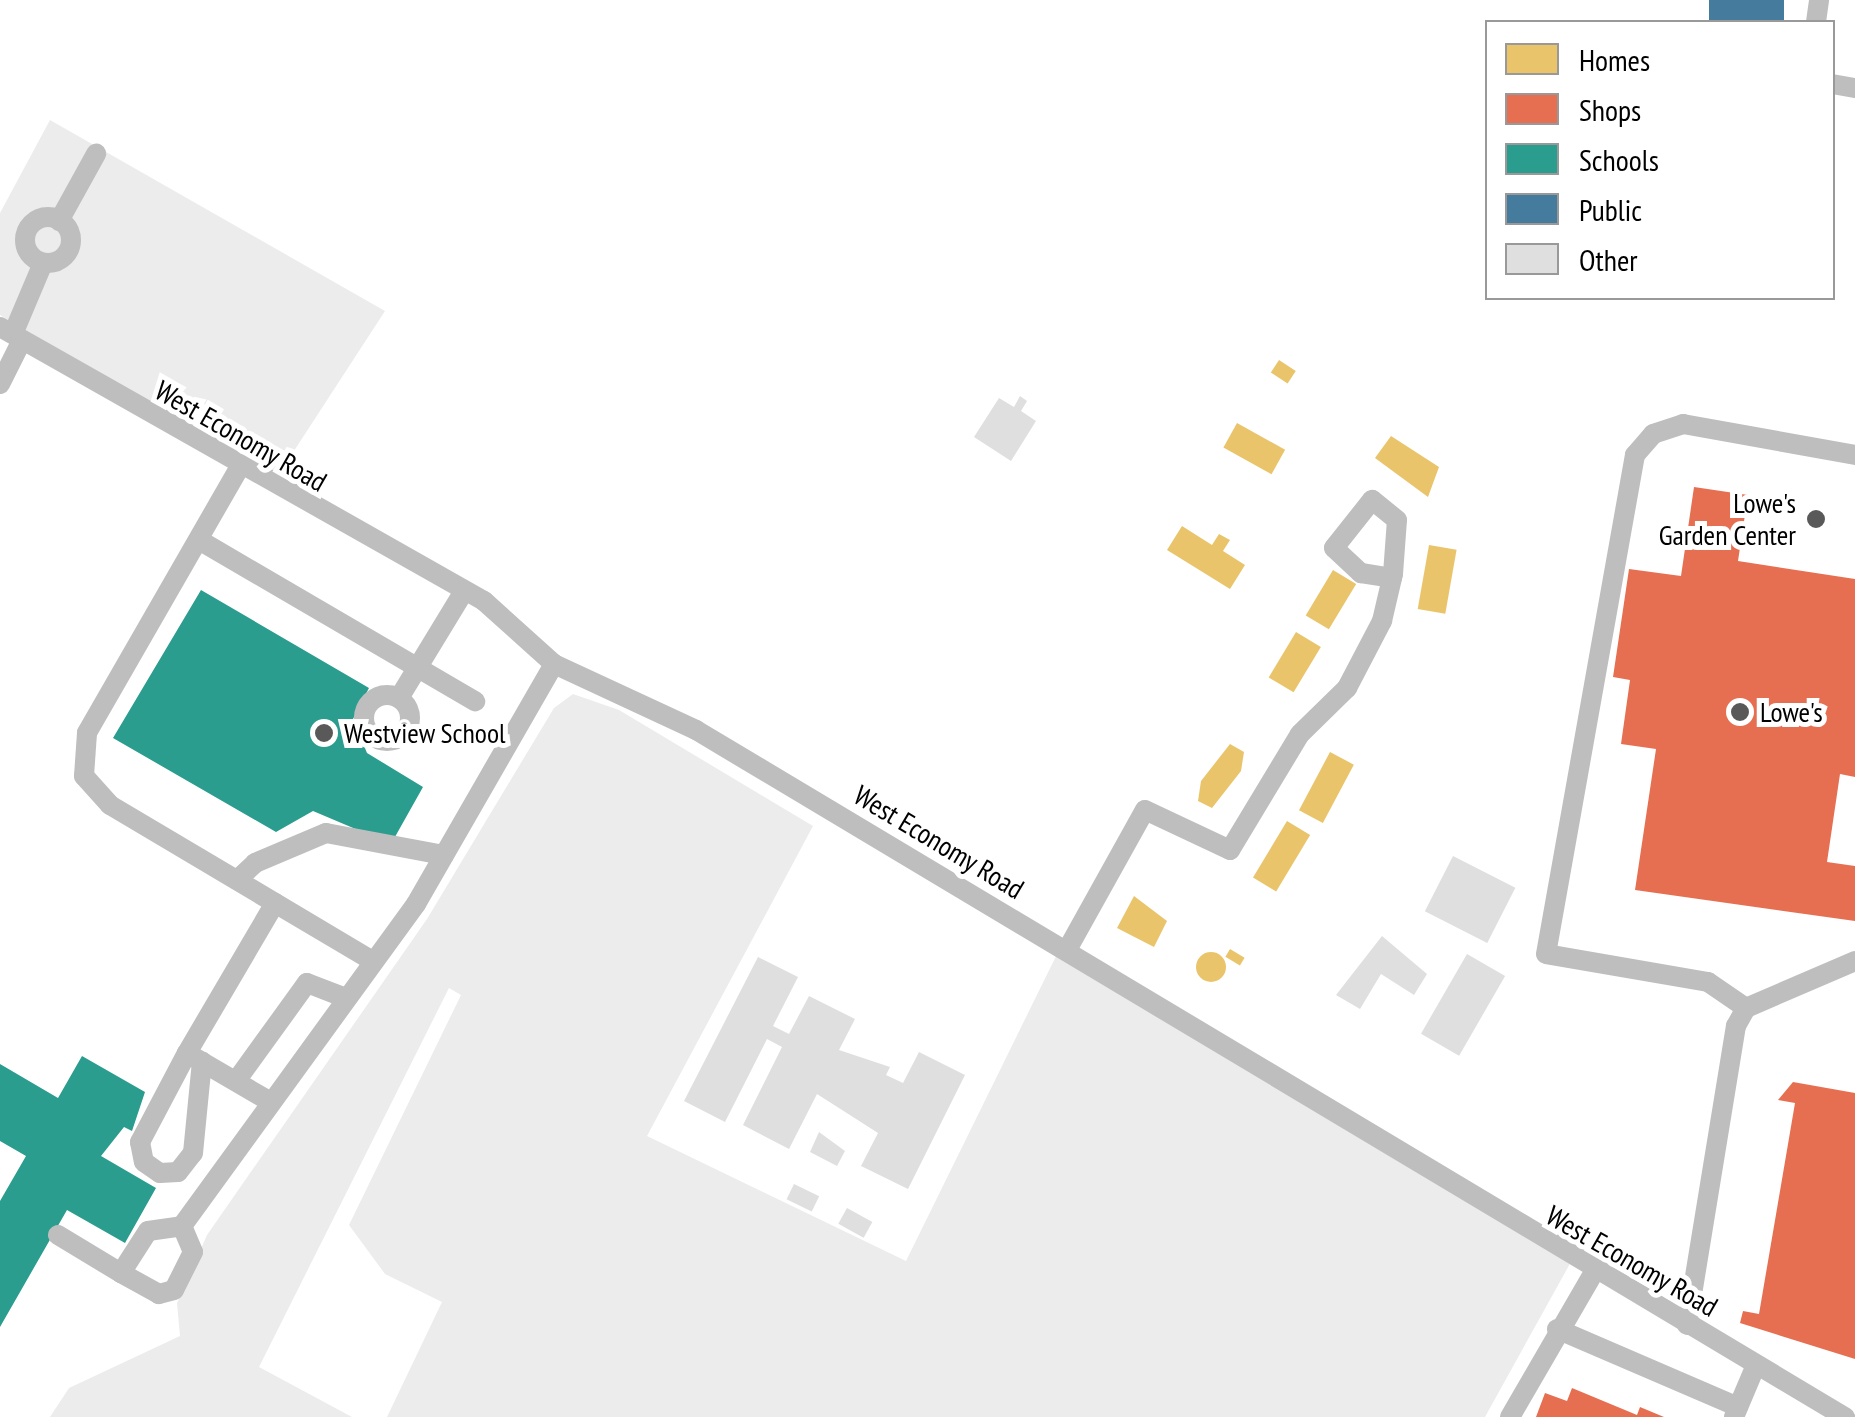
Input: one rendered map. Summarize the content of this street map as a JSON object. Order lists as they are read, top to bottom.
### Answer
{
  "streets": {
    "street": ["West Economy Road"]
  },
  "places": ["Lowe's Garden Center", "Lowe's", "Westview School"],
  "legend": [
    "Homes",
    "Shops",
    "Schools",
    "Public",
    "Other"
  ]
}
